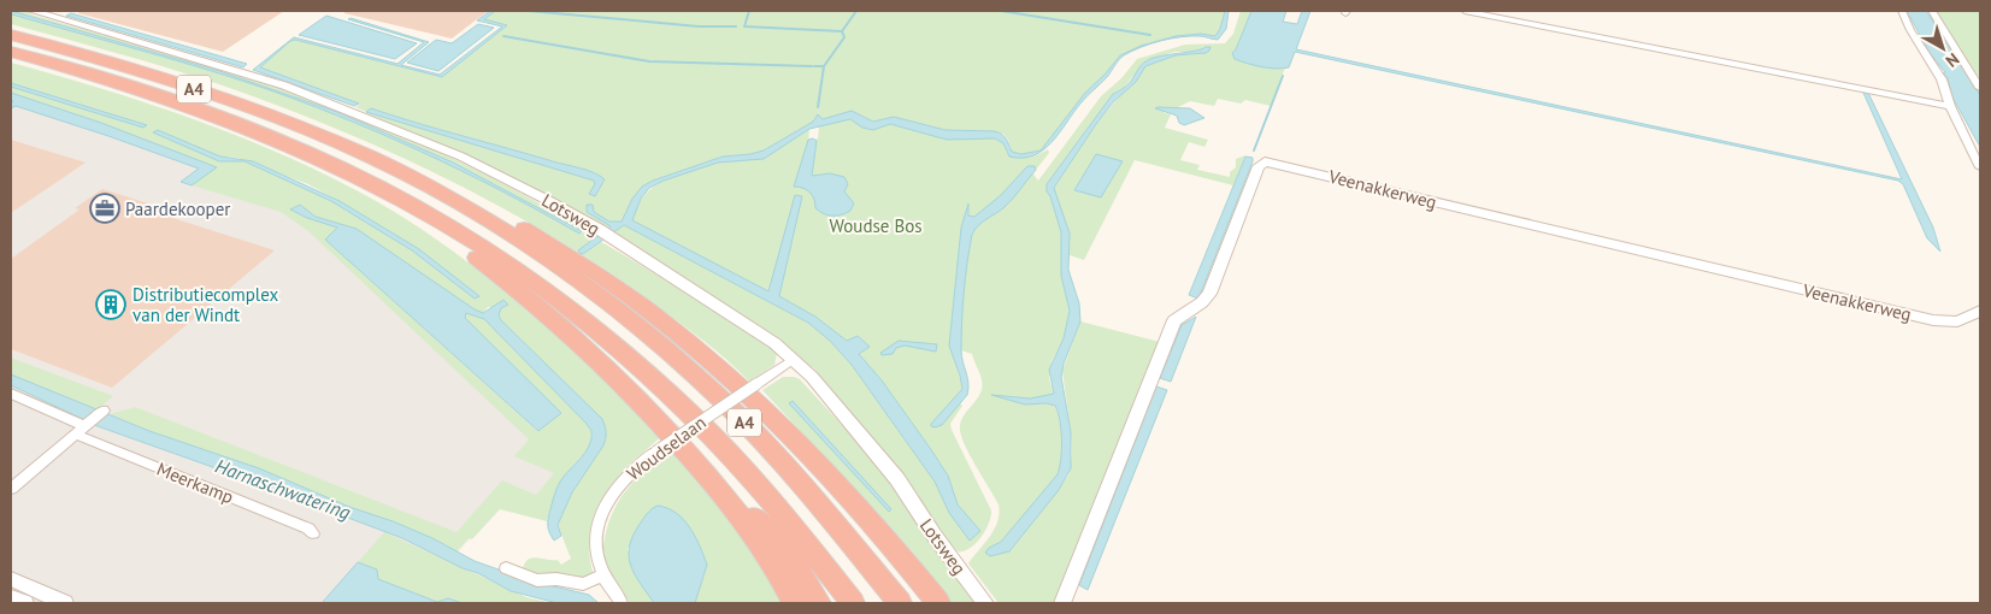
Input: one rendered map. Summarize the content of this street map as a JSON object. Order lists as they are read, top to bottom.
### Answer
{
  "streets": {
    "highway": ["A4"],
    "street": [
      "Veenakkerweg",
      "Lotsweg",
      "Woudselaan",
      "Meerkamp"
    ]
  },
  "crossings": [
    ["Lotsweg", "Woudselaan"]
  ],
  "water": ["Harnaschwatering"],
  "parks": ["Woudse Bos"],
  "places": {
    "office": ["Paardekooper"],
    "building": ["Distributiecomplex van der Windt"]
  },
  "north": "bottom right"
}
